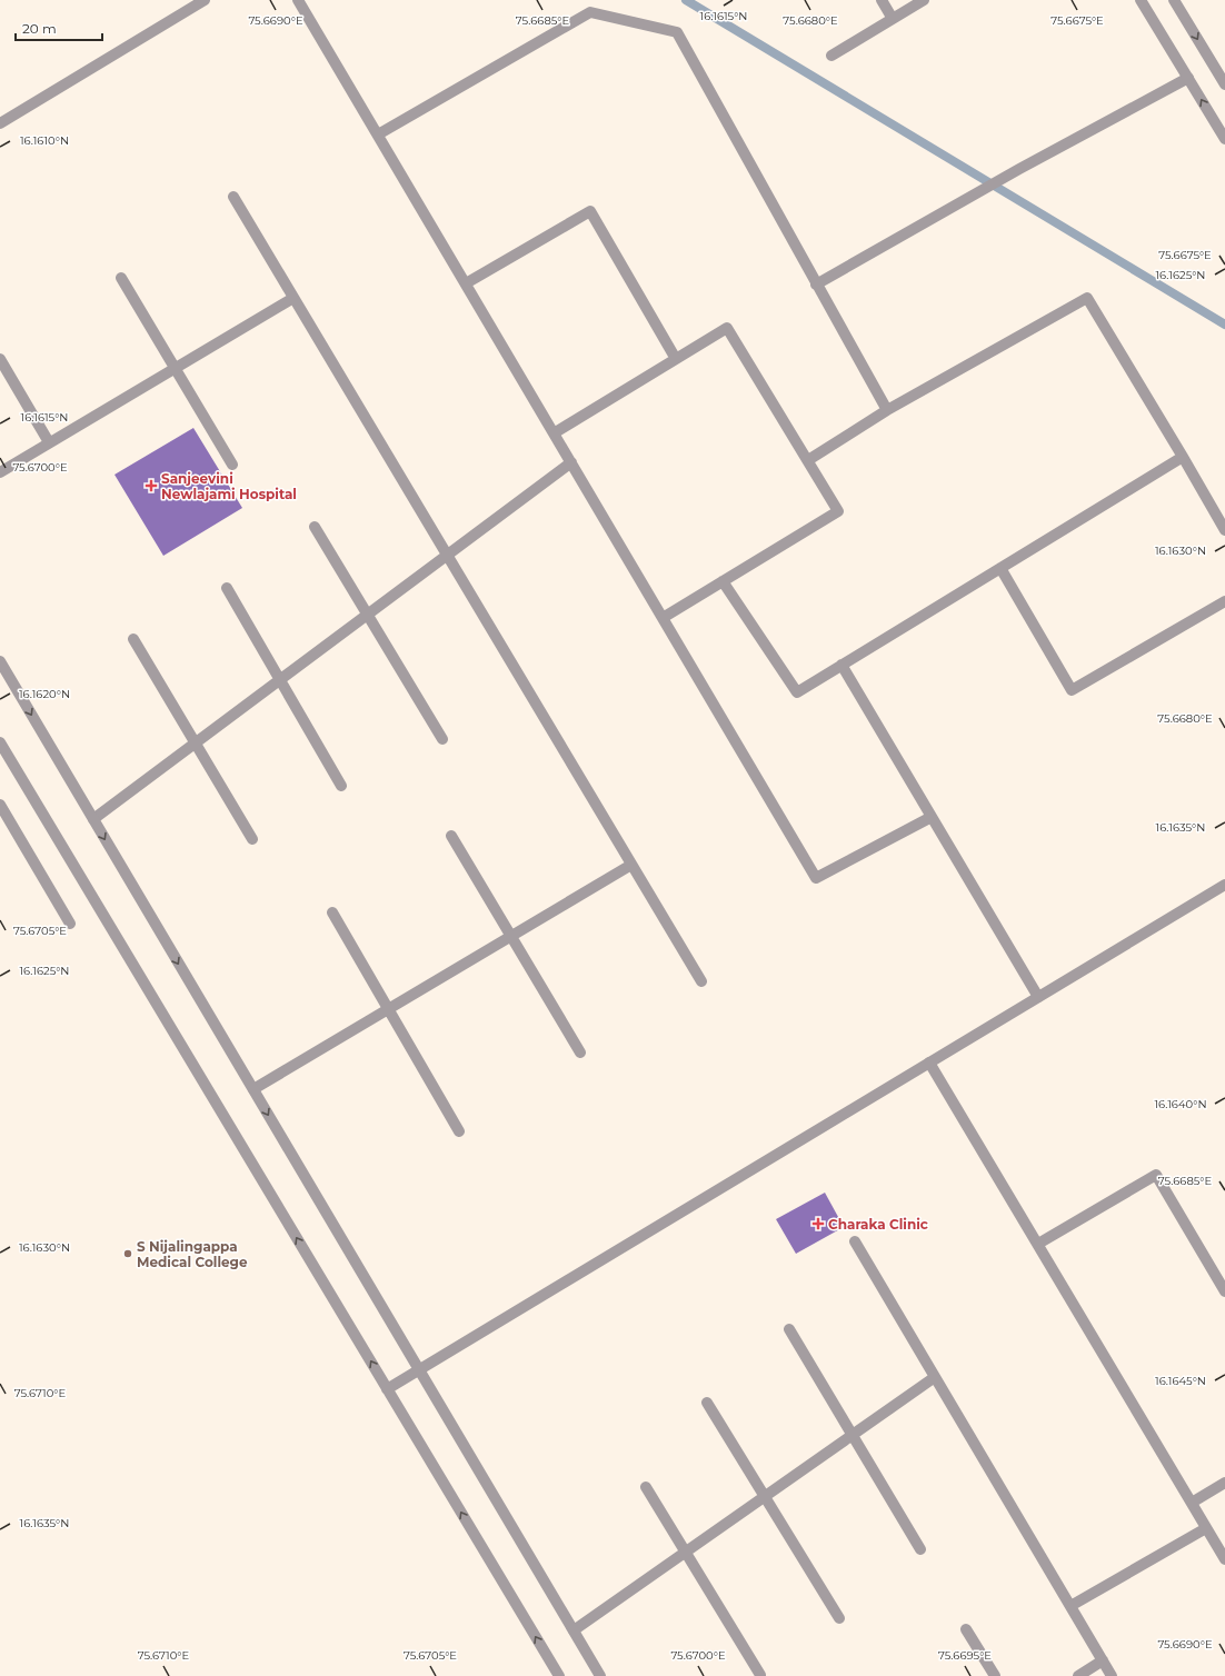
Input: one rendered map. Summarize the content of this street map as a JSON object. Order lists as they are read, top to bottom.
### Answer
{
  "places": {
    "health": ["Sanjeevini Newlajami Hospital", "Charaka Clinic"],
    "other": ["S Nijalingappa Medical College"]
  },
  "scale_bar": "20 m",
  "coordinates": [
    "16.1615°N",
    "75.6690°E",
    "75.6685°E",
    "75.6680°E",
    "75.6675°E",
    "16.1610°N",
    "16.1625°N",
    "75.6700°E",
    "16.1630°N",
    "16.1620°N",
    "16.1635°N",
    "75.6705°E",
    "16.1640°N",
    "16.1645°N",
    "75.6710°E",
    "75.6695°E"
  ]
}
